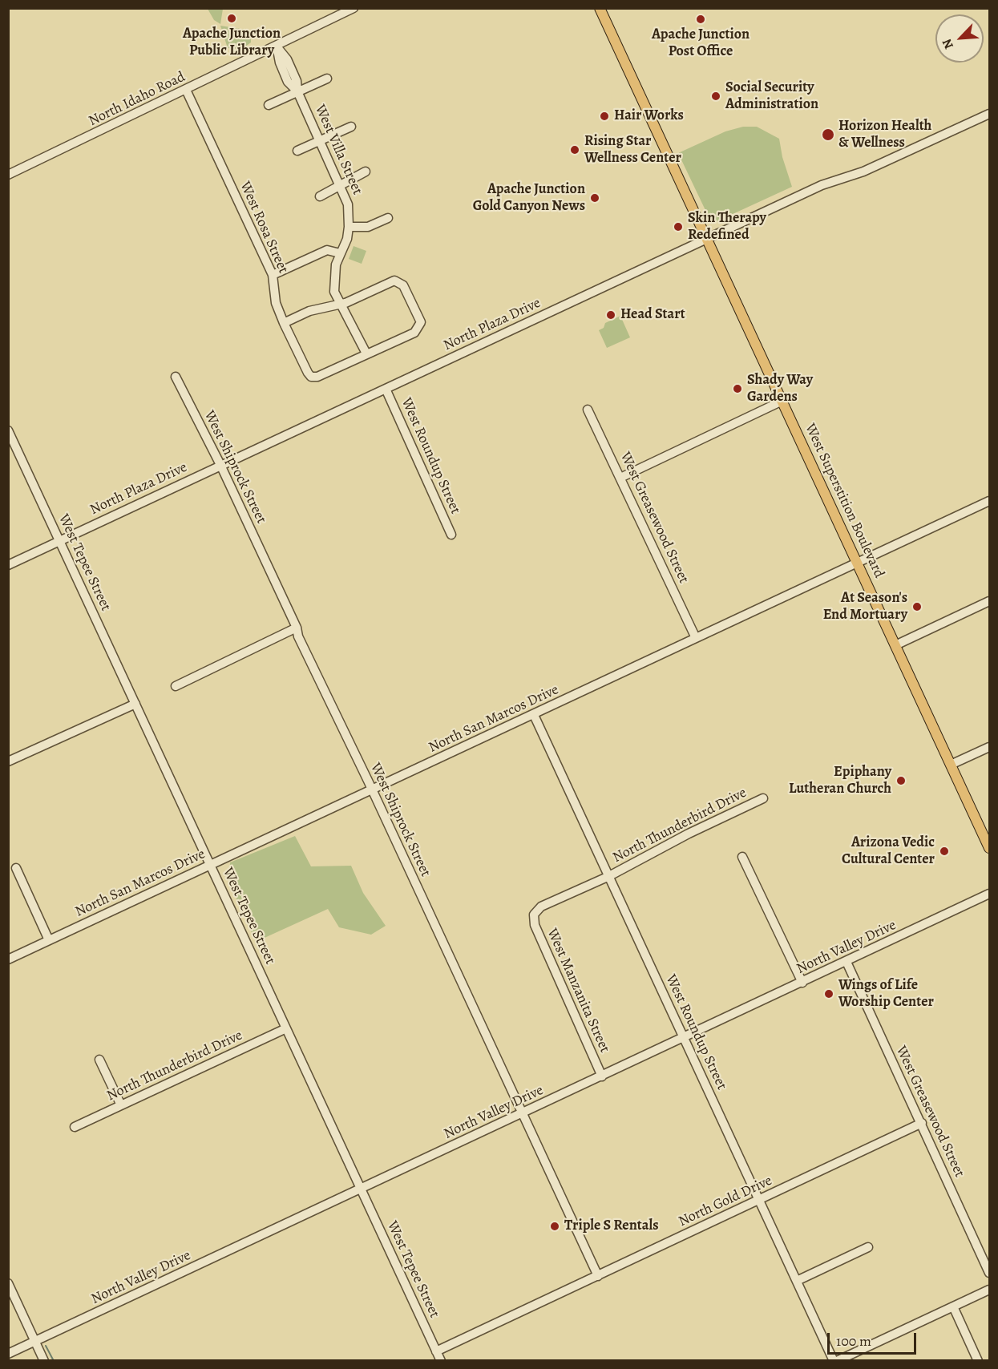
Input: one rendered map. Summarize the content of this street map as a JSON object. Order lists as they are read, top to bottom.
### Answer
{
  "streets": {
    "main road": ["West Superstition Boulevard"],
    "street": [
      "North Idaho Road",
      "West Villa Street",
      "West Rosa Street",
      "North Plaza Drive",
      "West Roundup Street",
      "West Shiprock Street",
      "West Greasewood Street",
      "West Tepee Street",
      "North San Marcos Drive",
      "North Thunderbird Drive",
      "North Valley Drive",
      "West Manzanita Street",
      "North Gold Drive"
    ]
  },
  "crossings": [
    ["North Idaho Road", "West Villa Street"],
    ["North Idaho Road", "West Rosa Street"],
    ["West Villa Street", "West Rosa Street"],
    ["North Plaza Drive", "West Roundup Street"],
    ["North Plaza Drive", "West Shiprock Street"],
    ["North Plaza Drive", "West Superstition Boulevard"],
    ["North Plaza Drive", "West Tepee Street"],
    ["West Roundup Street", "North San Marcos Drive"],
    ["West Roundup Street", "North Thunderbird Drive"],
    ["West Roundup Street", "North Valley Drive"],
    ["West Roundup Street", "North Gold Drive"],
    ["West Shiprock Street", "North San Marcos Drive"],
    ["West Shiprock Street", "North Valley Drive"],
    ["West Shiprock Street", "North Gold Drive"],
    ["West Superstition Boulevard", "North San Marcos Drive"],
    ["West Greasewood Street", "North San Marcos Drive"],
    ["West Greasewood Street", "North Valley Drive"],
    ["West Greasewood Street", "North Gold Drive"],
    ["West Tepee Street", "North San Marcos Drive"],
    ["West Tepee Street", "North Thunderbird Drive"],
    ["West Tepee Street", "North Valley Drive"],
    ["West Tepee Street", "North Gold Drive"],
    ["North Thunderbird Drive", "West Manzanita Street"],
    ["North Valley Drive", "West Manzanita Street"]
  ],
  "places": [
    "Apache Junction Public Library",
    "Apache Junction Post Office",
    "Social Security Administration",
    "Hair Works",
    "Horizon Health & Wellness",
    "Rising Star Wellness Center",
    "Apache Junction Gold Canyon News",
    "Skin Therapy Redefined",
    "Head Start",
    "Shady Way Gardens",
    "At Season's End Mortuary",
    "Epiphany Lutheran Church",
    "Arizona Vedic Cultural Center",
    "Wings of Life Worship Center",
    "Triple S Rentals"
  ],
  "scale_bar": "100 m",
  "north": "bottom left"
}
